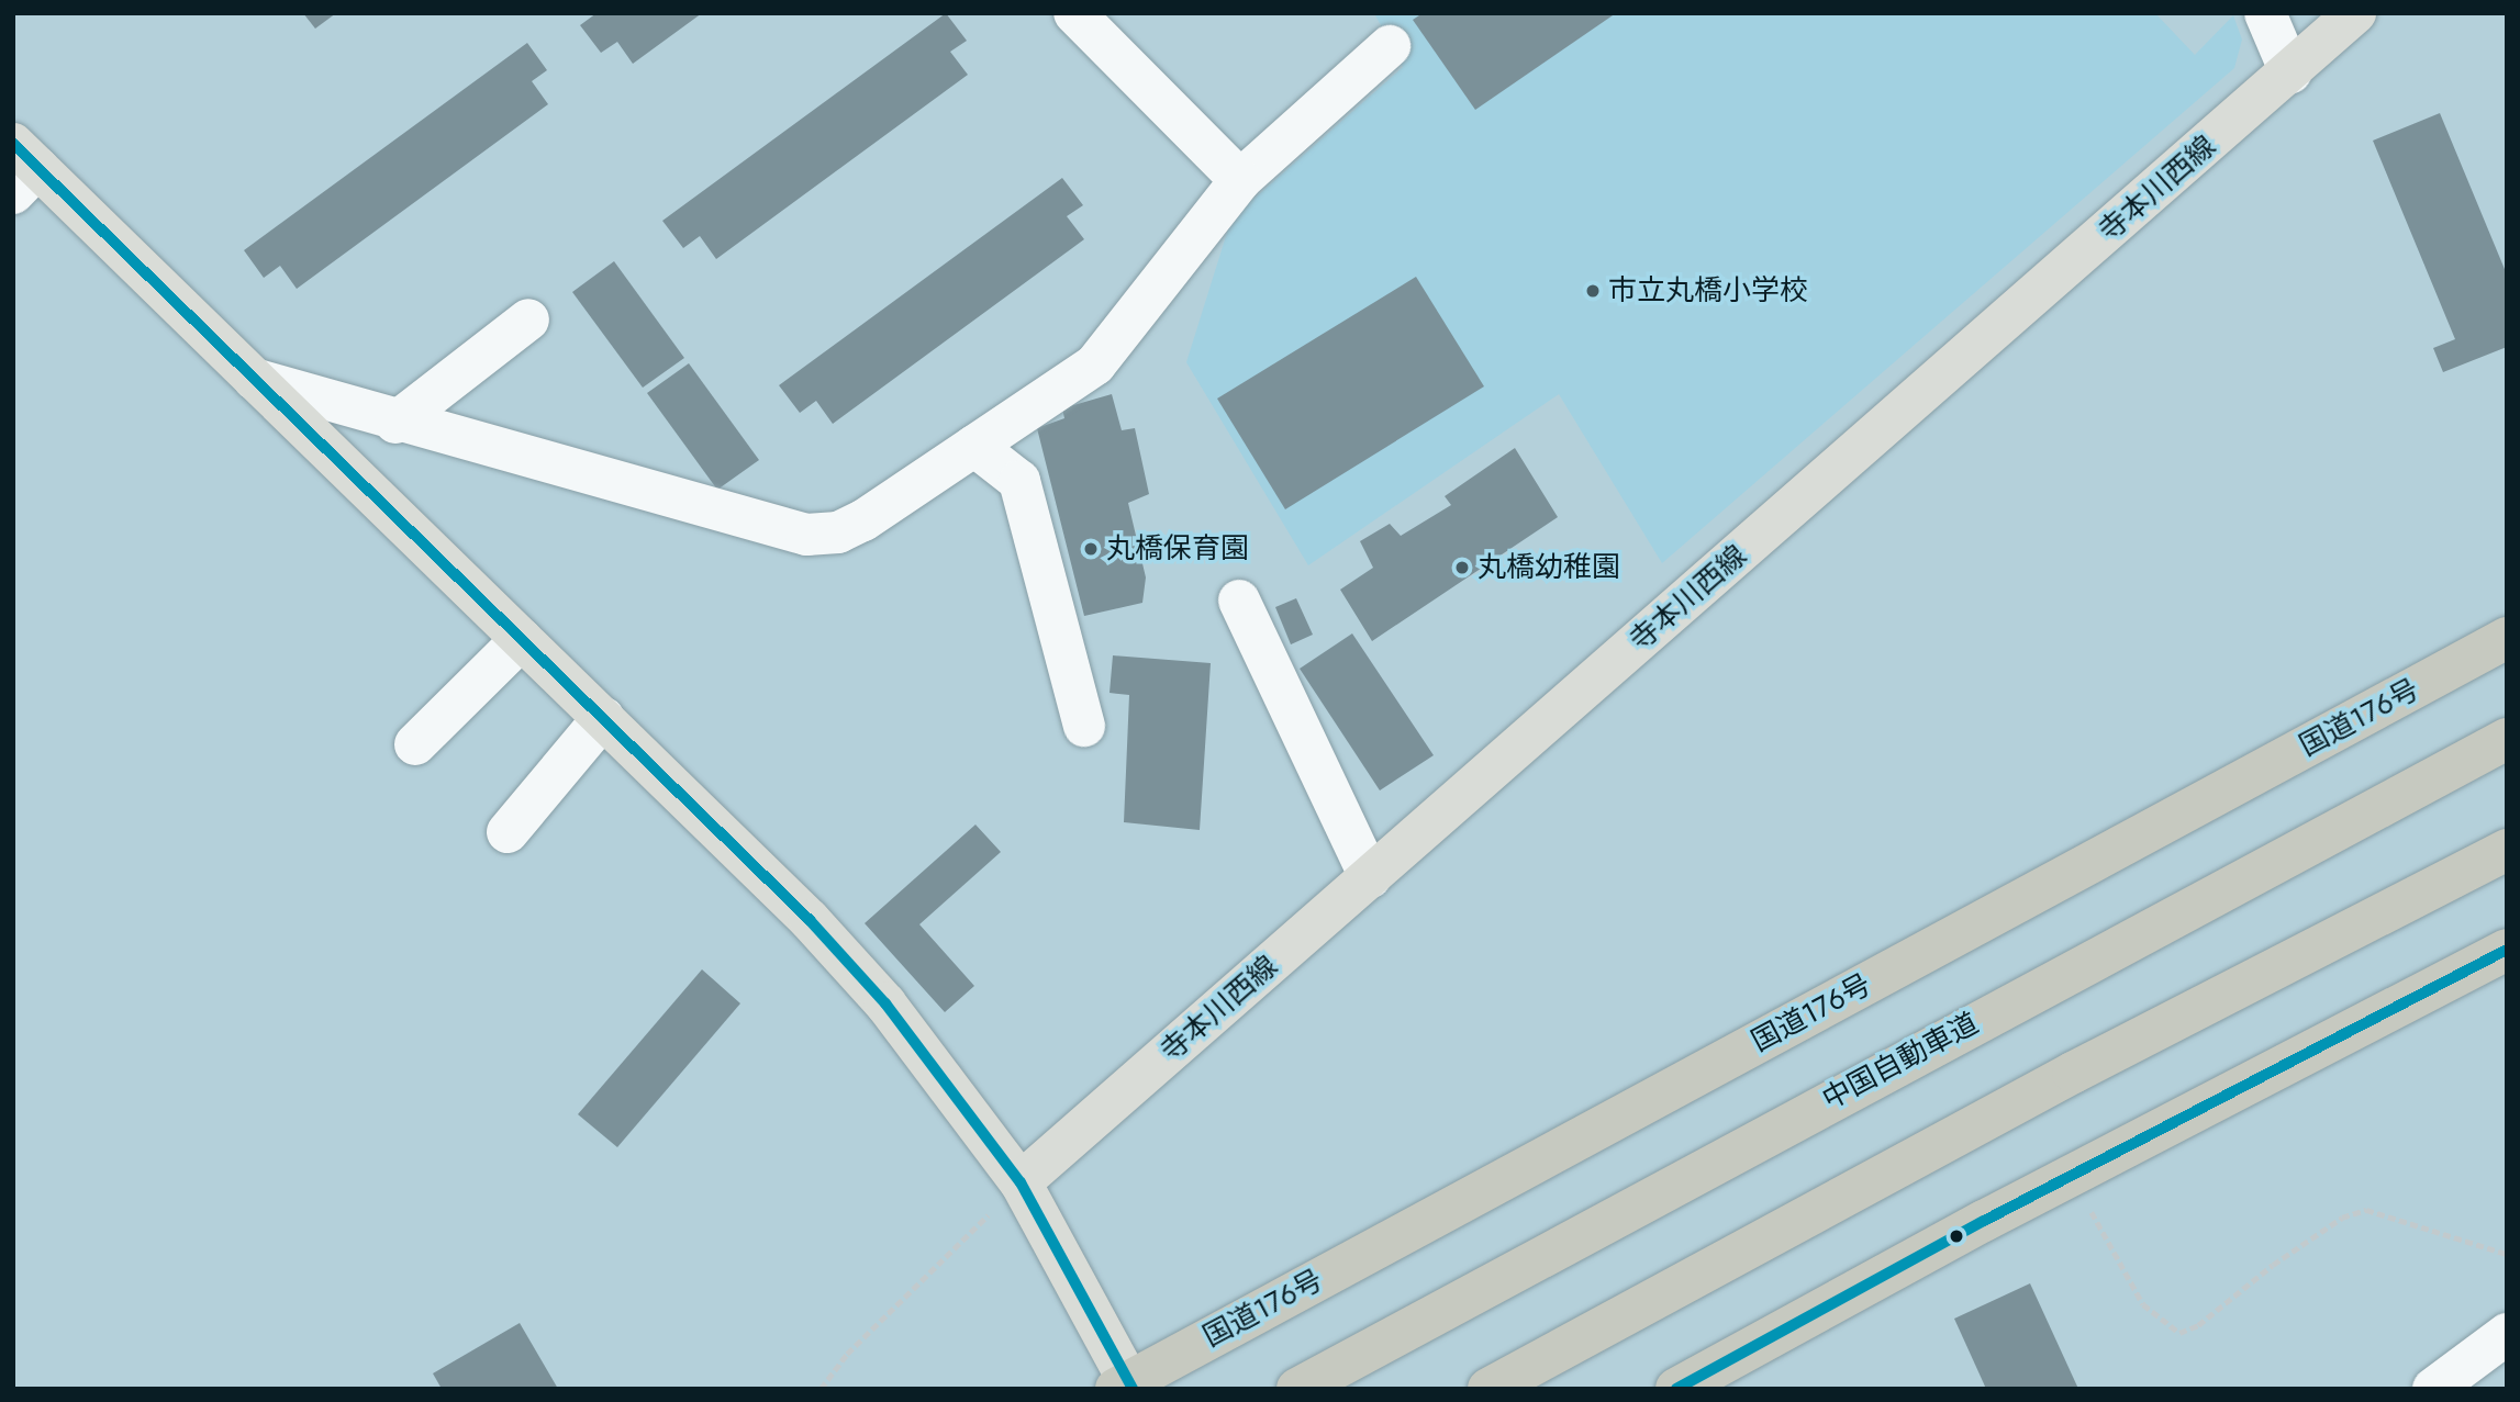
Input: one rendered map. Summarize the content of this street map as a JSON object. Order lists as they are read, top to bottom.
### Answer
{
  "streets": {
    "highway": ["国道176号", "中国自動車道"],
    "main road": ["寺本川西線"]
  },
  "places": ["市立丸橋小学校", "丸橋保育園", "丸橋幼稚園"]
}
